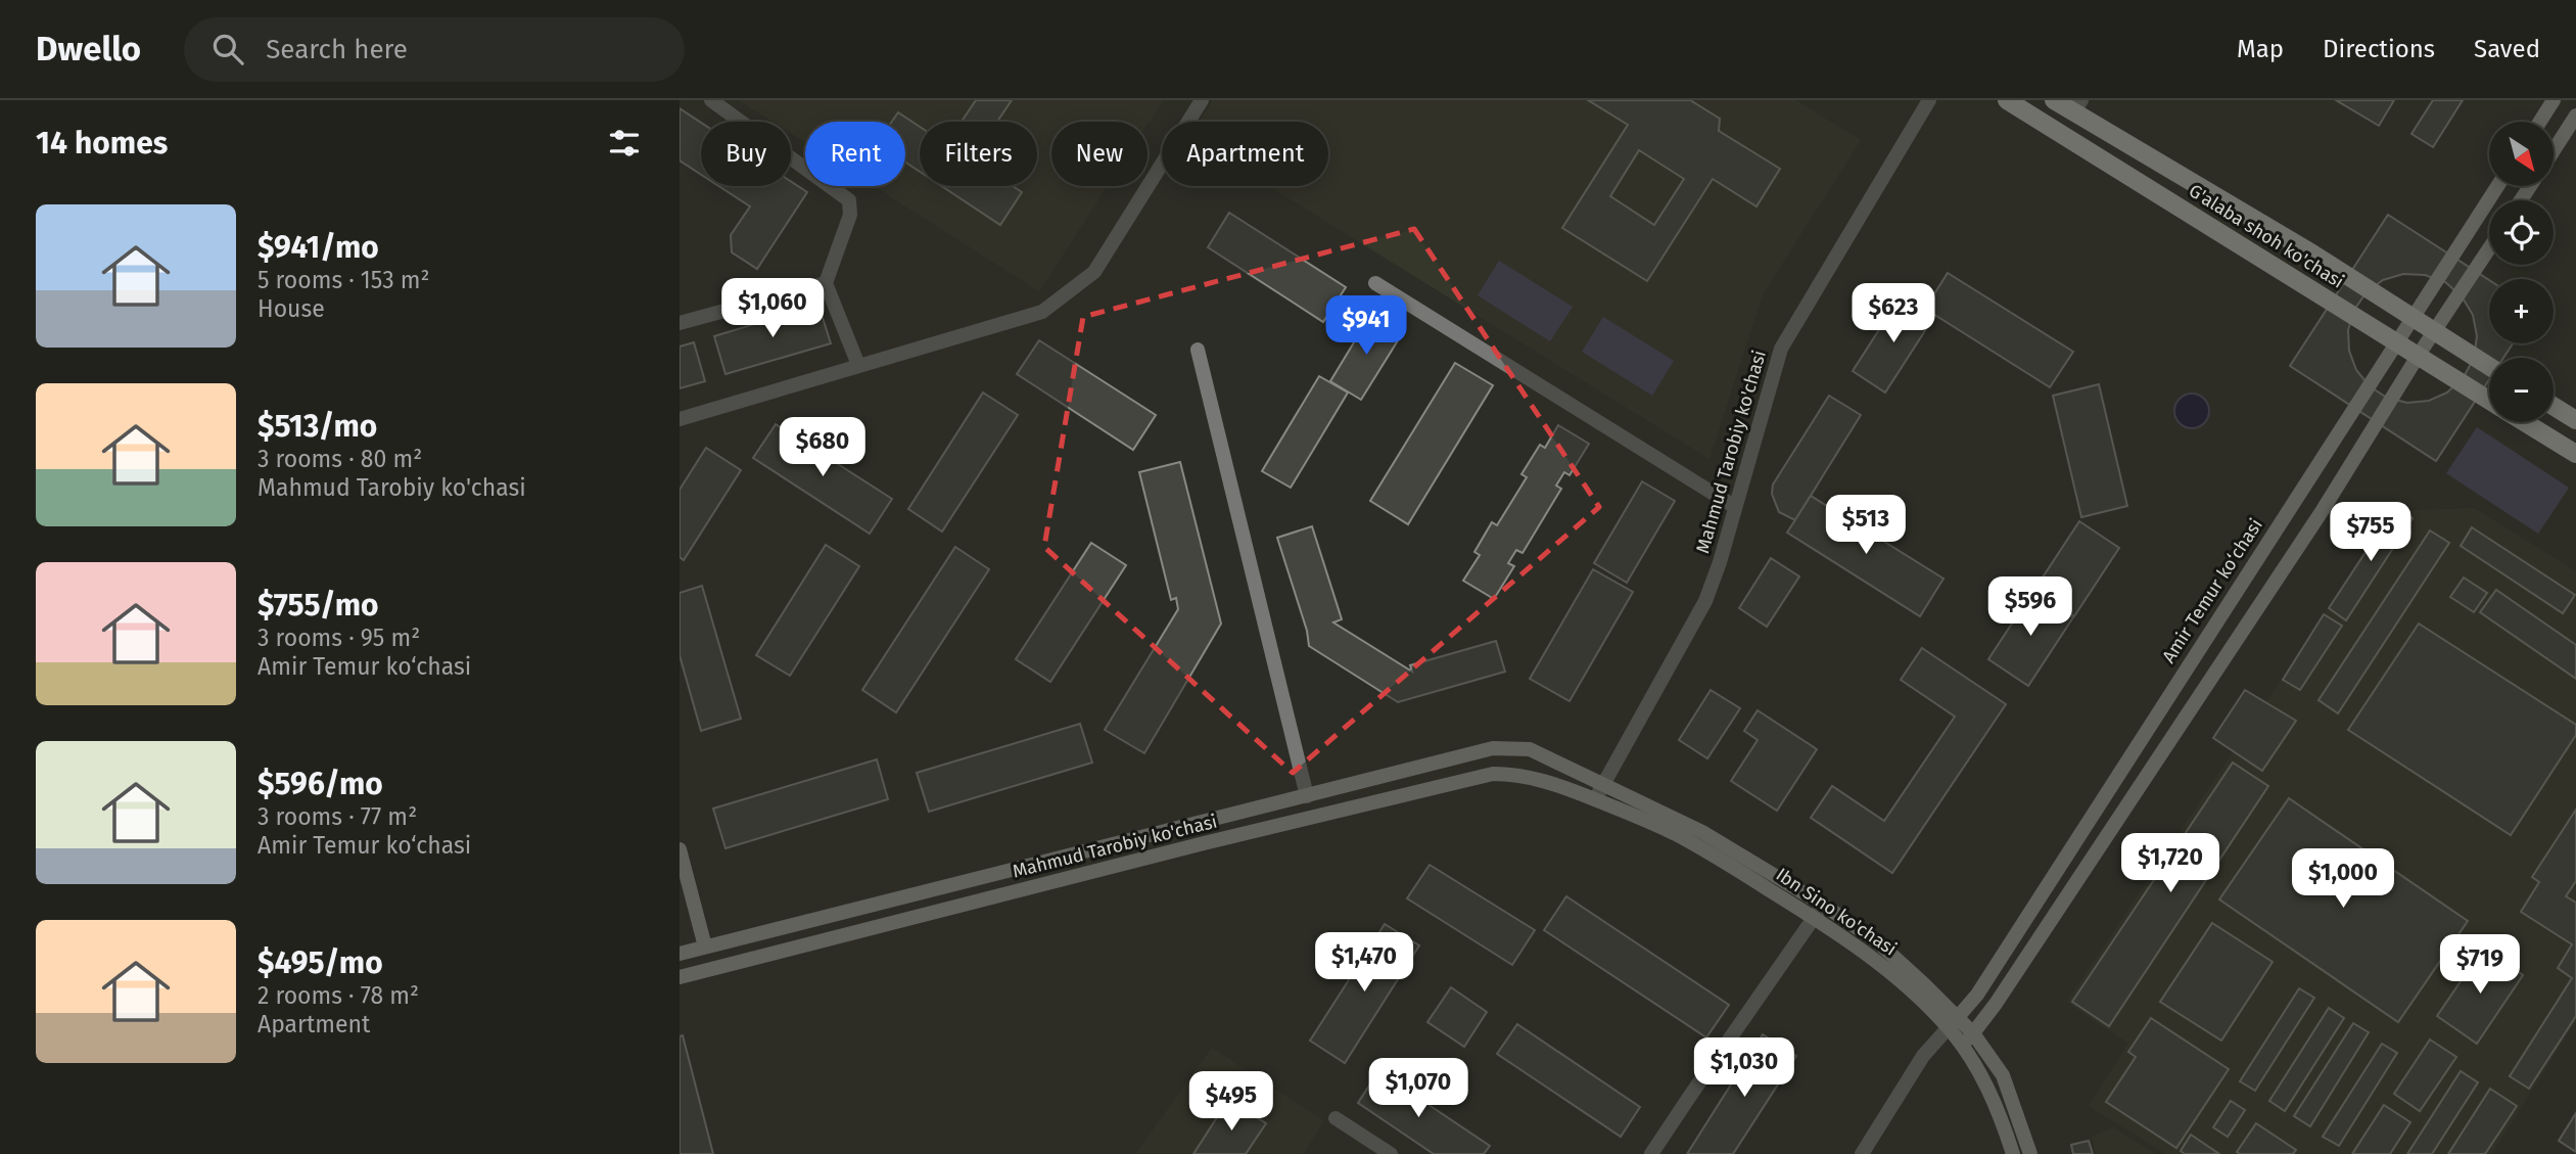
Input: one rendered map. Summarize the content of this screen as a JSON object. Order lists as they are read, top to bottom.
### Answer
{
  "streets": {
    "main road": [
      "G'alaba shoh ko'chasi",
      "Mahmud Tarobiy ko'chasi",
      "Amir Temur ko‘chasi",
      "Ibn Sino ko'chasi"
    ]
  },
  "crossings": [
    ["G'alaba shoh ko'chasi", "Amir Temur ko‘chasi"],
    ["Mahmud Tarobiy ko'chasi", "Amir Temur ko‘chasi"],
    ["Mahmud Tarobiy ko'chasi", "Ibn Sino ko'chasi"],
    ["Amir Temur ko‘chasi", "Ibn Sino ko'chasi"]
  ],
  "north": "bottom right",
  "page": {
    "header": "Dwello",
    "search": "Search here",
    "nav": ["Map", "Directions", "Saved"],
    "heading": "14 homes",
    "map_buttons": ["+", "−"],
    "chip": [
      "Buy",
      "Rent",
      "Filters",
      "New",
      "Apartment"
    ],
    "list": [
      {
        "name": "$941/mo",
        "note": "5 rooms · 153 m² · House"
      },
      {
        "name": "$513/mo",
        "note": "3 rooms · 80 m² · Mahmud Tarobiy ko'chasi"
      },
      {
        "name": "$755/mo",
        "note": "3 rooms · 95 m² · Amir Temur ko‘chasi"
      },
      {
        "name": "$596/mo",
        "note": "3 rooms · 77 m² · Amir Temur ko‘chasi"
      },
      {
        "name": "$495/mo",
        "note": "2 rooms · 78 m² · Apartment"
      }
    ],
    "price": [
      "$1,060",
      "$623",
      "$941",
      "$680",
      "$513",
      "$755",
      "$596",
      "$1,720",
      "$1,000",
      "$1,470",
      "$719",
      "$1,030",
      "$1,070",
      "$495"
    ]
  }
}
